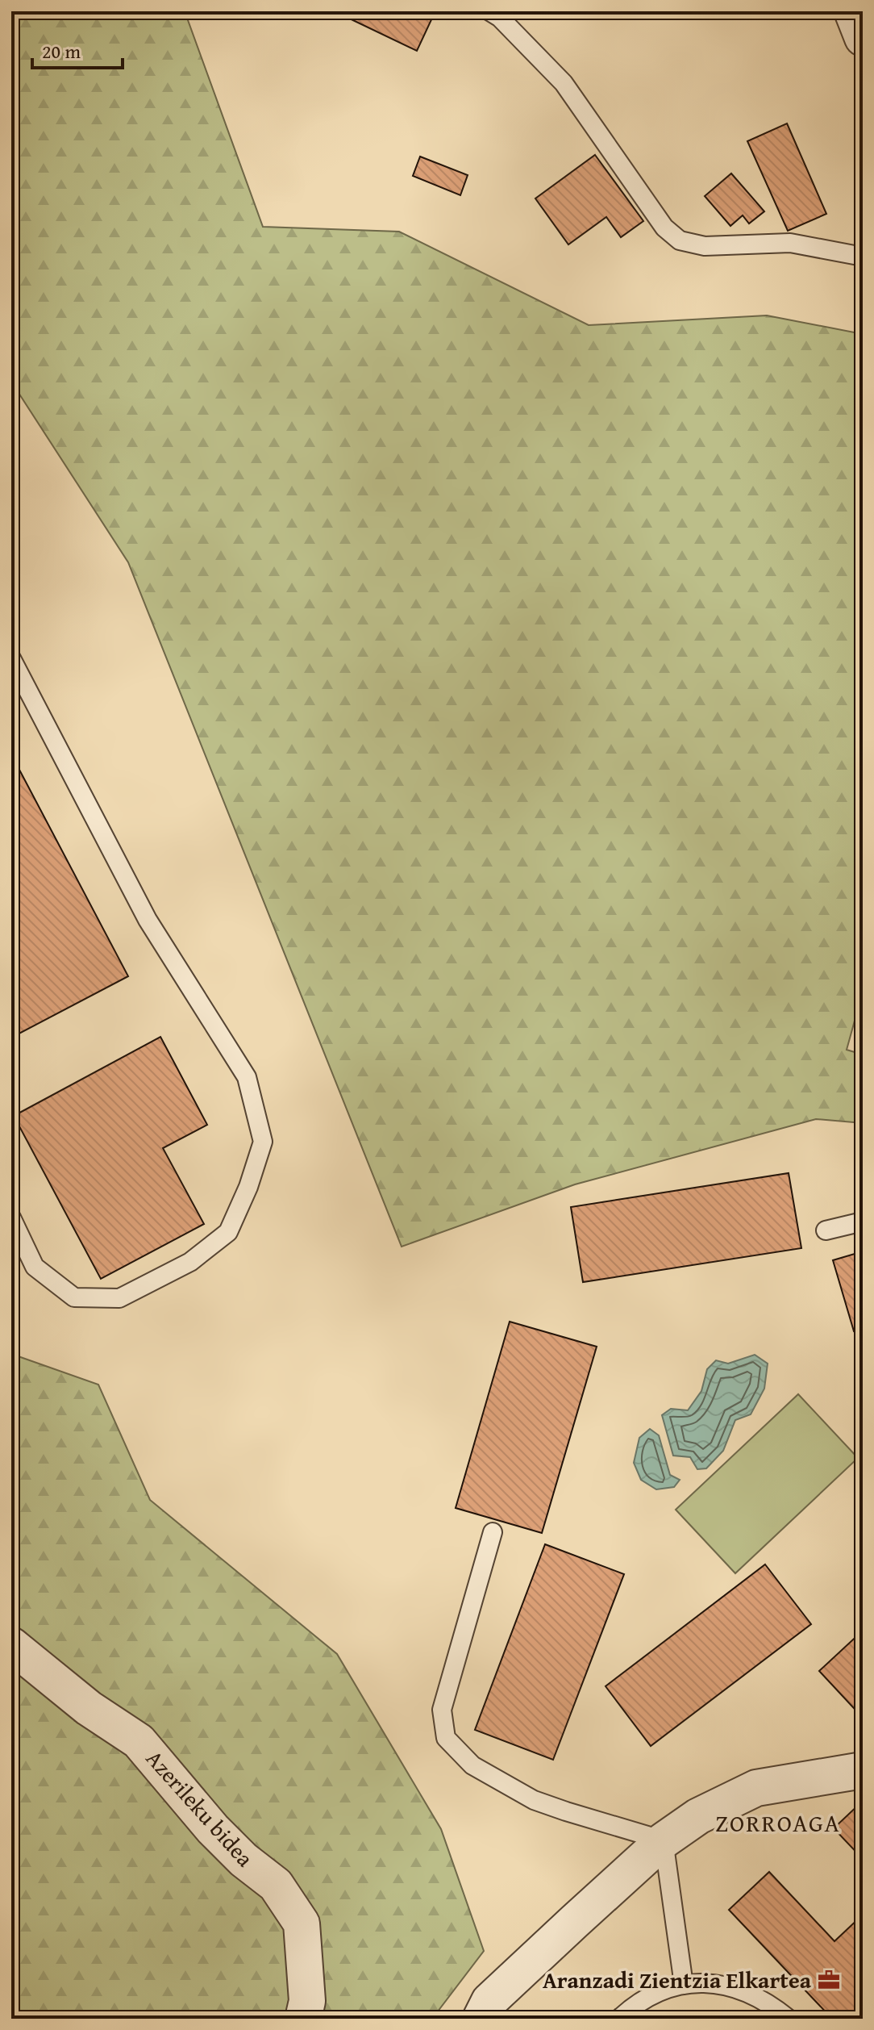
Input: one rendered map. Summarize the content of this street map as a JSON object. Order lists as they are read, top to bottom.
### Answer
{
  "streets": {
    "street": ["Azerileku bidea"]
  },
  "districts": ["ZORROAGA"],
  "places": {
    "office": ["Aranzadi Zientzia Elkartea"]
  },
  "scale_bar": "20 m"
}
